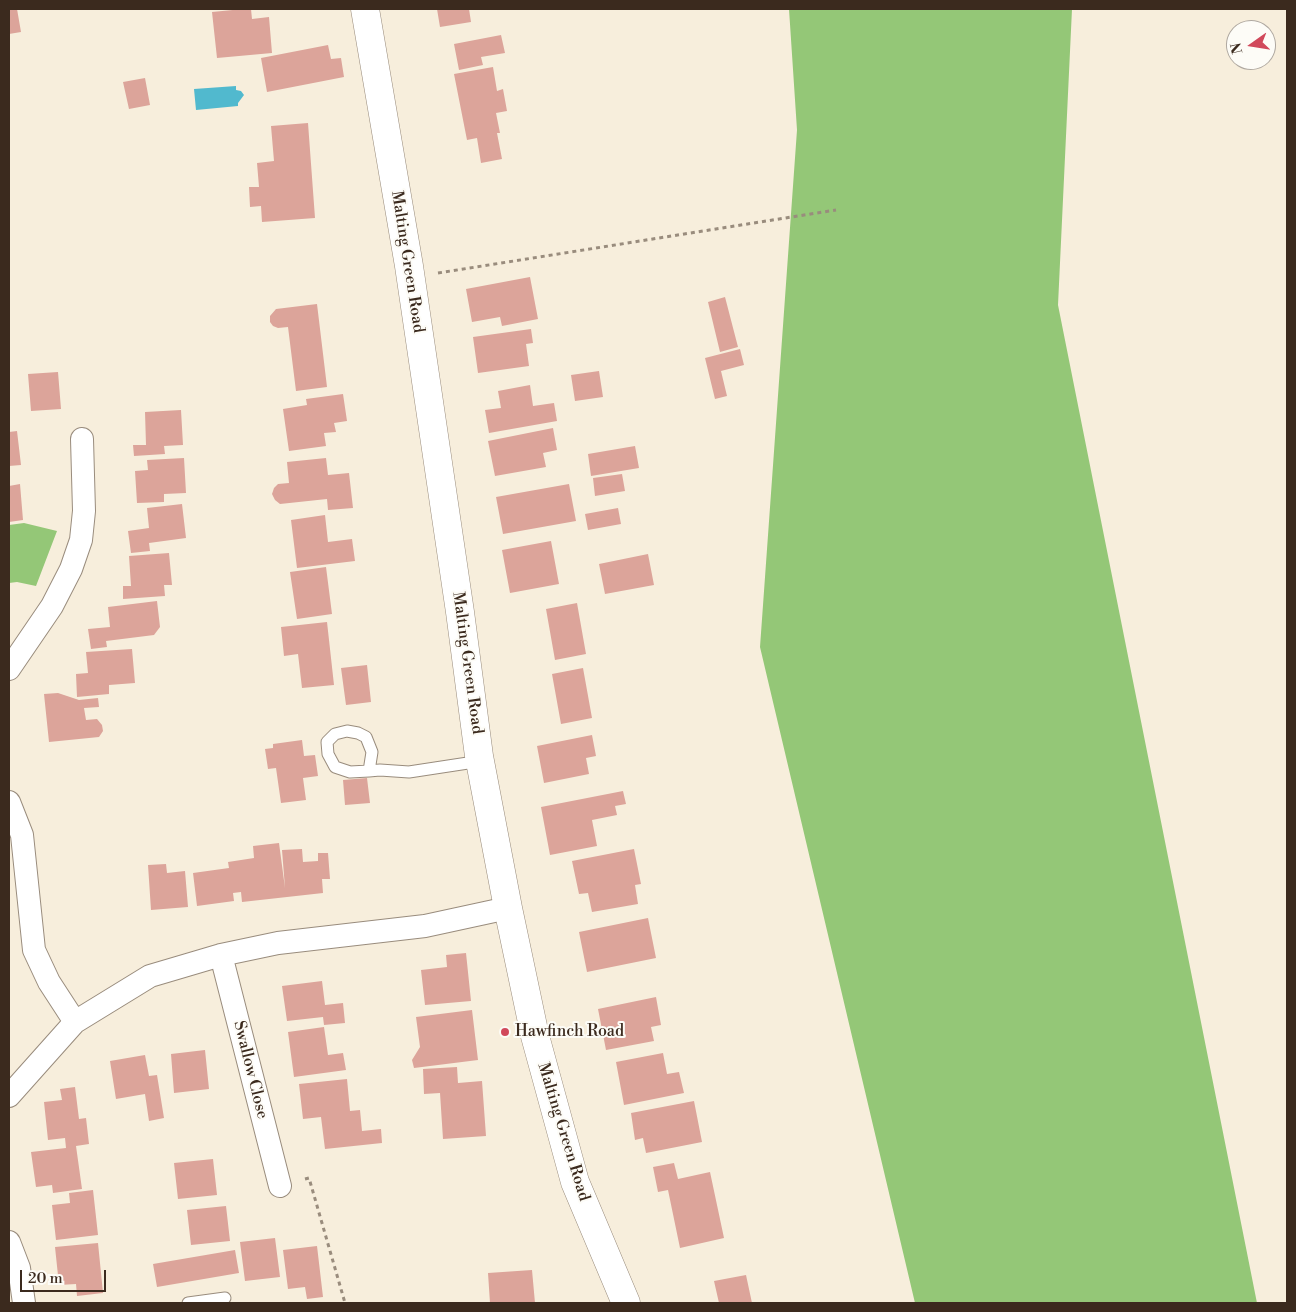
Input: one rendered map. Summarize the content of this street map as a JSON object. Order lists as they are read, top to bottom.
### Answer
{
  "streets": {
    "street": ["Malting Green Road", "Swallow Close"]
  },
  "places": ["Hawfinch Road"],
  "scale_bar": "20 m",
  "north": "left"
}
